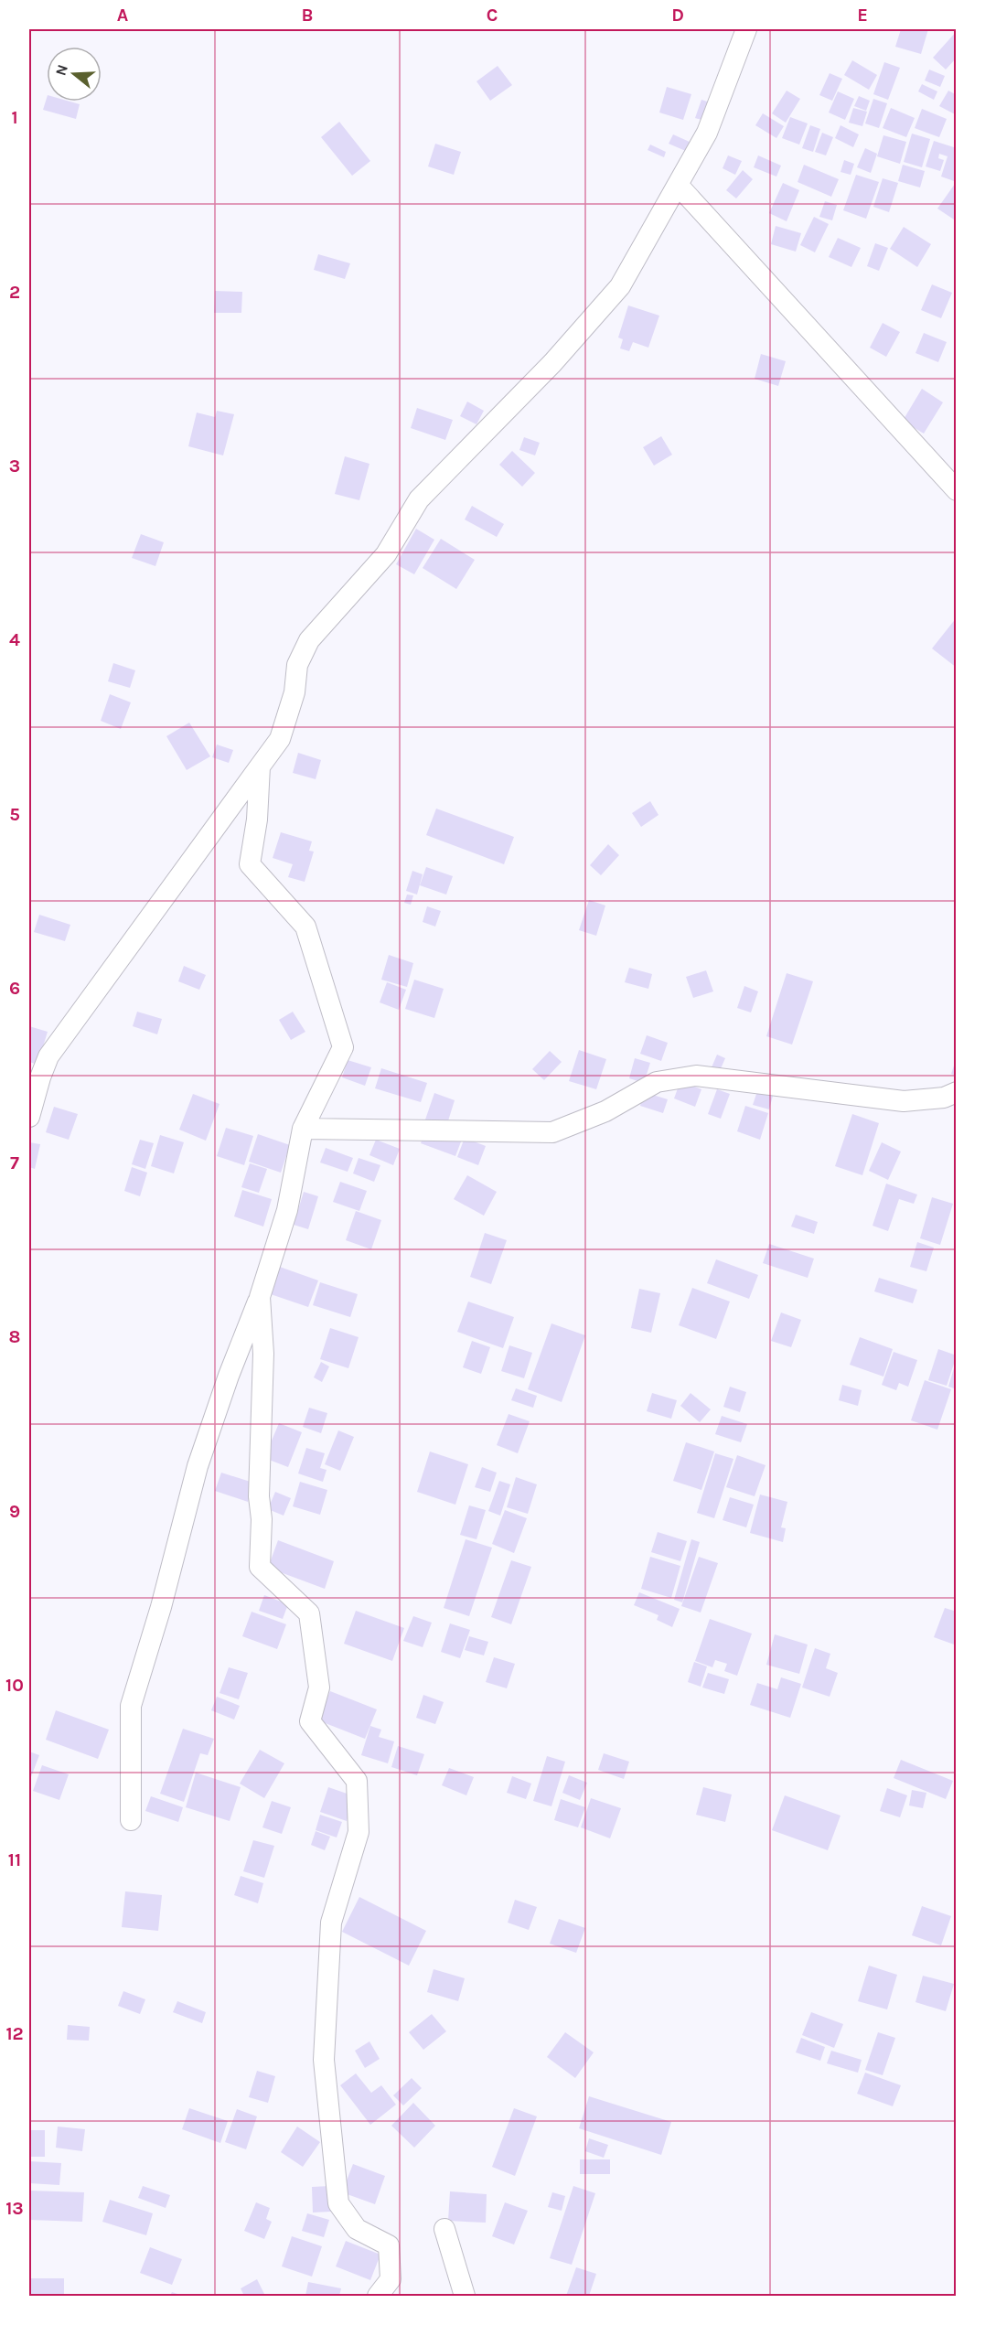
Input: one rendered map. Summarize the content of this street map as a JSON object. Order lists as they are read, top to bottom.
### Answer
{
  "north": "left",
  "grid": {
    "columns": [
      "A",
      "B",
      "C",
      "D",
      "E"
    ],
    "rows": [
      "1",
      "2",
      "3",
      "4",
      "5",
      "6",
      "7",
      "8",
      "9",
      "10",
      "11",
      "12",
      "13"
    ]
  }
}
